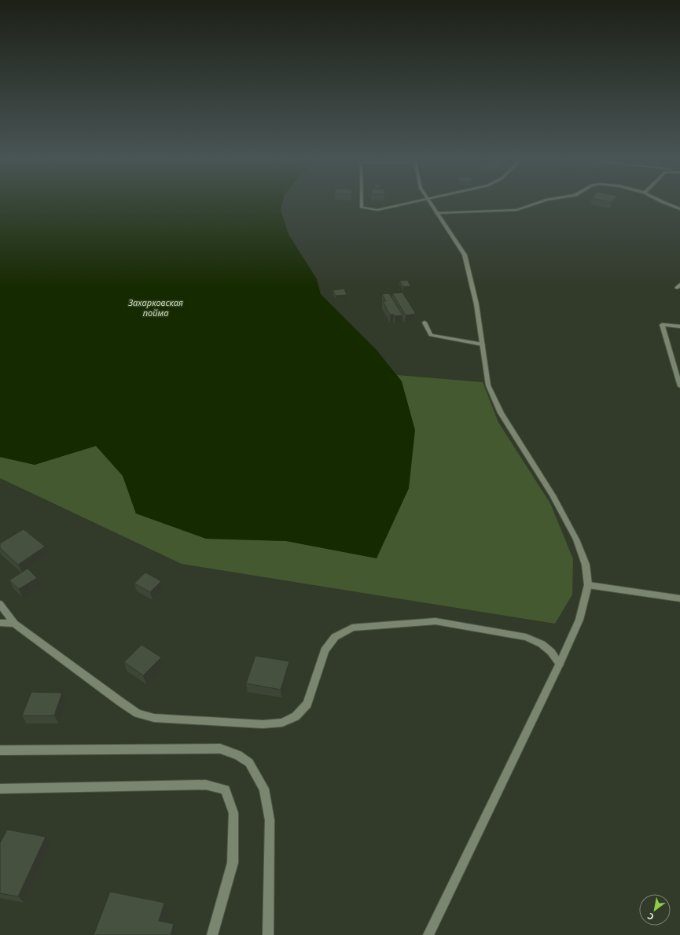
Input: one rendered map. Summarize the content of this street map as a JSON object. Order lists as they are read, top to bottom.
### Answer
{
  "water": ["Захарковская пойма"],
  "north": "bottom left"
}
